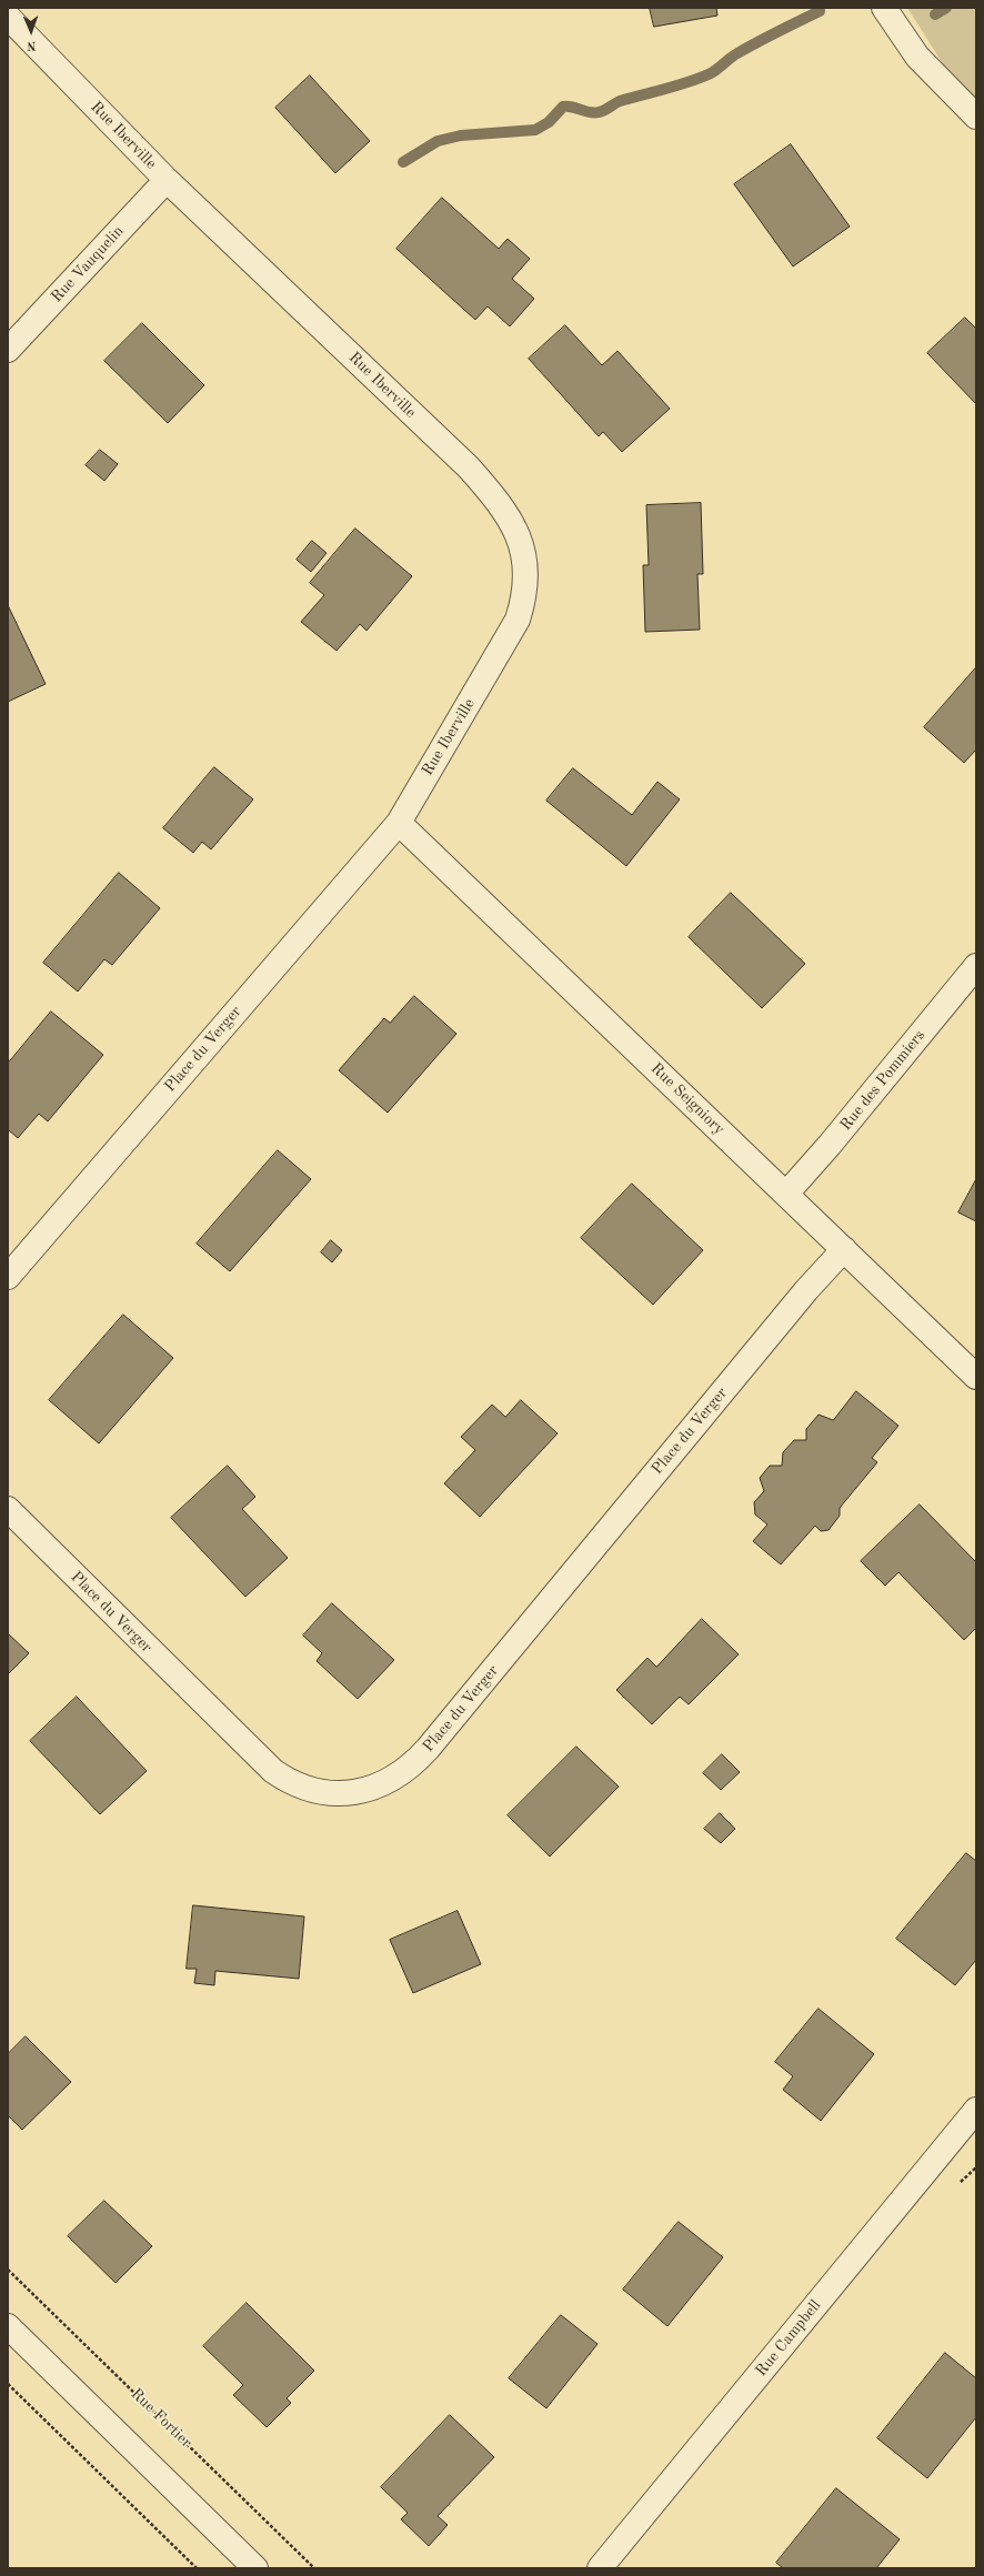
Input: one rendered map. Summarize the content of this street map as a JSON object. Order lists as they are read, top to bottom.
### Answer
{
  "streets": {
    "street": [
      "Rue Iberville",
      "Rue Vauquelin",
      "Place du Verger",
      "Rue des Pommiers",
      "Rue Seigniory",
      "Rue Campbell"
    ],
    "path": ["Rue Fortier"]
  },
  "crossings": [
    ["Rue Iberville", "Rue Vauquelin"],
    ["Rue Iberville", "Place du Verger"],
    ["Rue Iberville", "Rue Seigniory"],
    ["Place du Verger", "Rue Seigniory"],
    ["Rue des Pommiers", "Rue Seigniory"]
  ],
  "north": "bottom"
}
